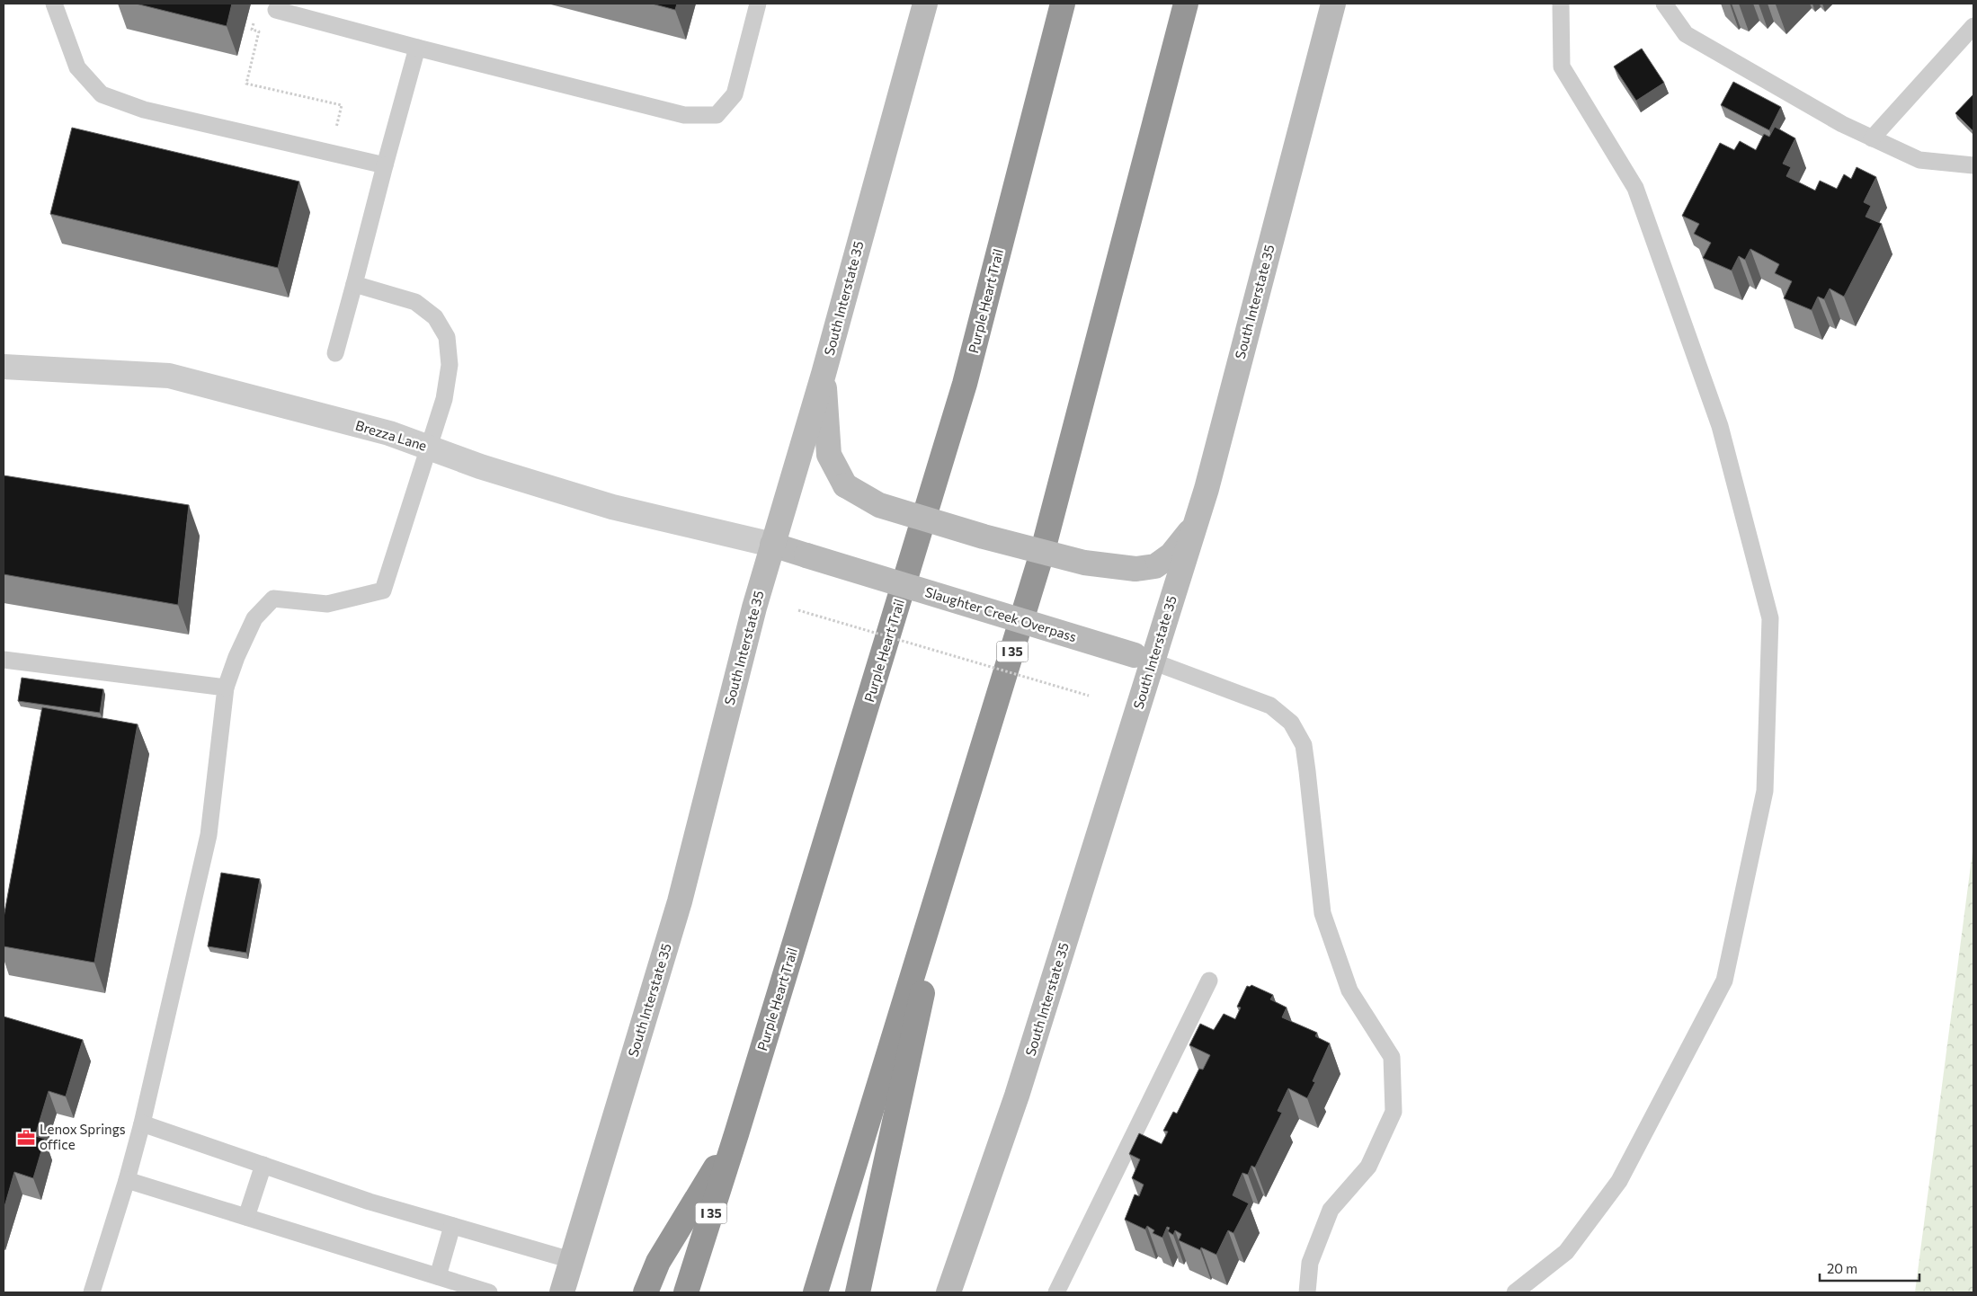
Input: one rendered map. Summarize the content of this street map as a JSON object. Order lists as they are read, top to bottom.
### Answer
{
  "streets": {
    "highway": ["Purple Heart Trail", "I 35"],
    "main road": ["South Interstate 35", "Slaughter Creek Overpass"],
    "street": ["Brezza Lane"]
  },
  "crossings": [
    ["South Interstate 35", "Brezza Lane"],
    ["South Interstate 35", "Slaughter Creek Overpass"],
    ["Brezza Lane", "Slaughter Creek Overpass"]
  ],
  "places": {
    "office": ["Lenox Springs office"]
  },
  "scale_bar": "20 m"
}
